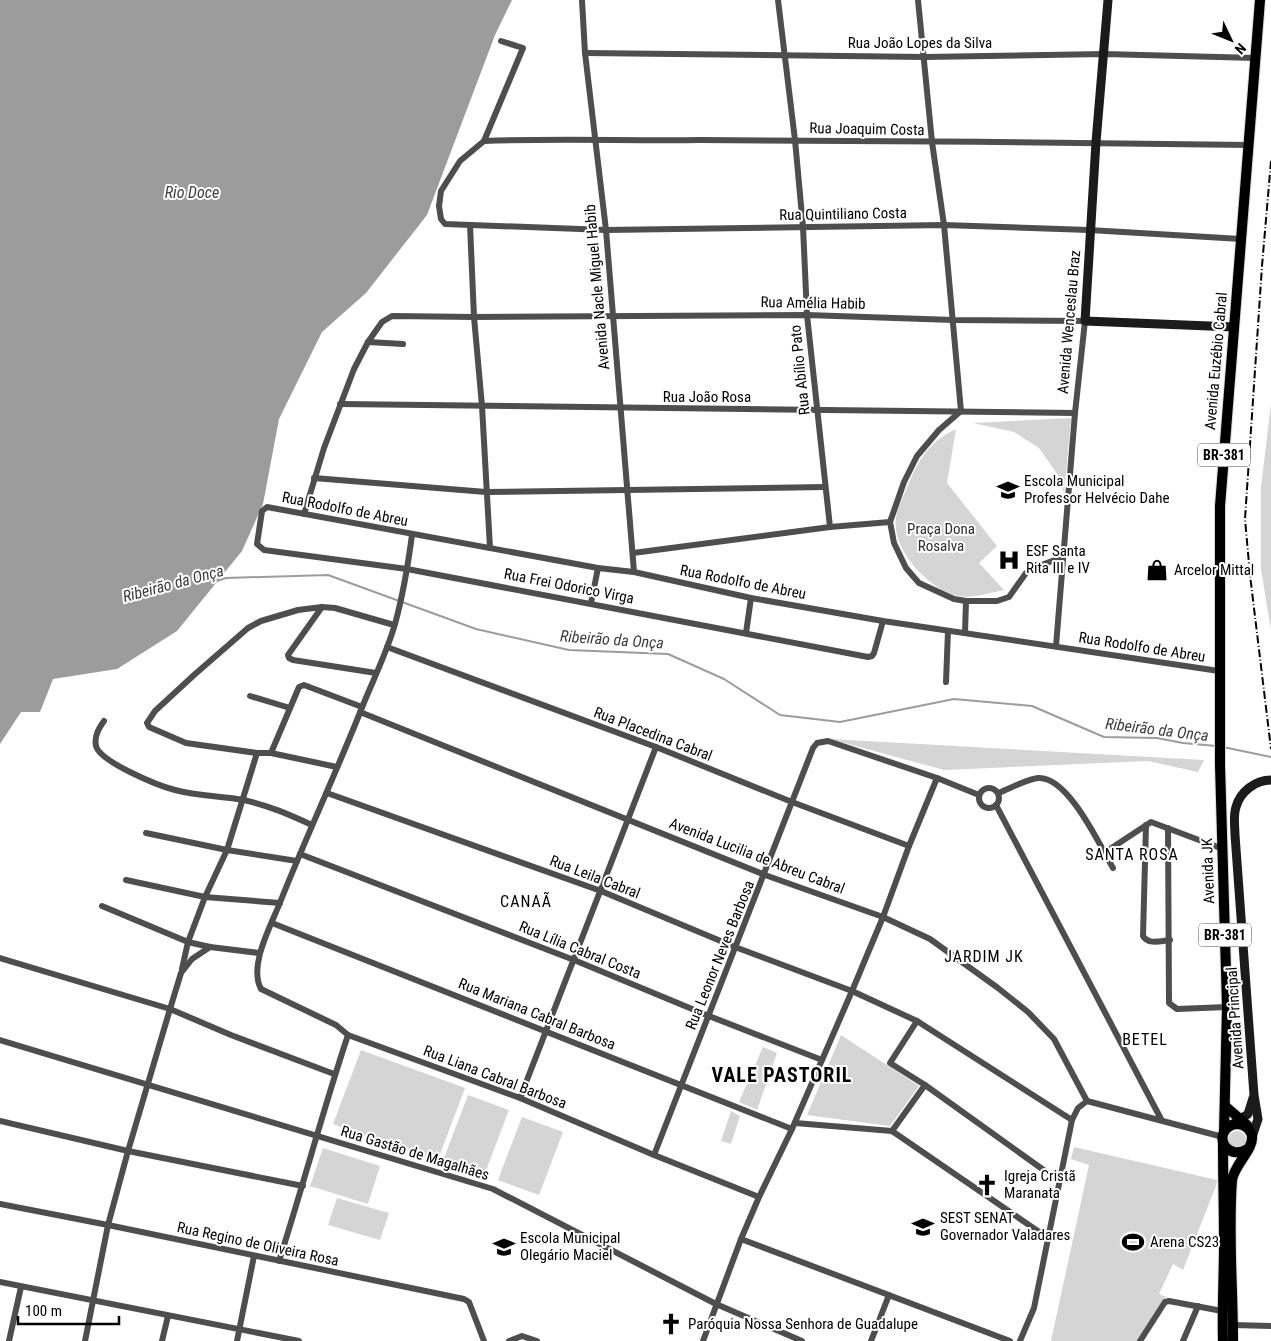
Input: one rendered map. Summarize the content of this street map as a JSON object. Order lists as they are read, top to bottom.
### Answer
{
  "streets": {
    "main road": ["Avenida Euzébio Cabral", "BR-381", "Avenida JK"],
    "street": [
      "Rua João Lopes da Silva",
      "Rua Joaquim Costa",
      "Rua Quintiliano Costa",
      "Avenida Nacle Miguel Habib",
      "Rua Amélia Habib",
      "Avenida Wenceslau Braz",
      "Rua Abílio Pato",
      "Rua João Rosa",
      "Rua Rodolfo de Abreu",
      "Rua Frei Odorico Virga",
      "Rua Placedina Cabral",
      "Avenida Lucilia de Abreu Cabral",
      "Rua Leila Cabral",
      "Rua Lília Cabral Costa",
      "Rua Leonor Neves Barbosa",
      "Rua Mariana Cabral Barbosa",
      "Avenida Principal",
      "Rua Liana Cabral Barbosa",
      "Rua Gastão de Magalhães",
      "Rua Regino de Oliveira Rosa"
    ]
  },
  "crossings": [
    ["Rua João Lopes da Silva", "Avenida Nacle Miguel Habib"],
    ["Rua João Lopes da Silva", "Avenida Wenceslau Braz"],
    ["Rua João Lopes da Silva", "Avenida Euzébio Cabral"],
    ["Rua João Lopes da Silva", "Rua Abílio Pato"],
    ["Rua Joaquim Costa", "Rua Quintiliano Costa"],
    ["Rua Joaquim Costa", "Avenida Nacle Miguel Habib"],
    ["Rua Joaquim Costa", "Avenida Wenceslau Braz"],
    ["Rua Joaquim Costa", "Avenida Euzébio Cabral"],
    ["Rua Joaquim Costa", "Rua Abílio Pato"],
    ["Rua Quintiliano Costa", "Avenida Nacle Miguel Habib"],
    ["Rua Quintiliano Costa", "Avenida Wenceslau Braz"],
    ["Rua Quintiliano Costa", "Avenida Euzébio Cabral"],
    ["Rua Quintiliano Costa", "Rua Abílio Pato"],
    ["Avenida Nacle Miguel Habib", "Rua Amélia Habib"],
    ["Avenida Nacle Miguel Habib", "Rua João Rosa"],
    ["Avenida Nacle Miguel Habib", "Rua Rodolfo de Abreu"],
    ["Rua Amélia Habib", "Avenida Wenceslau Braz"],
    ["Rua Amélia Habib", "Avenida Euzébio Cabral"],
    ["Rua Amélia Habib", "Rua Abílio Pato"],
    ["Avenida Wenceslau Braz", "Rua João Rosa"],
    ["Avenida Wenceslau Braz", "Rua Rodolfo de Abreu"],
    ["Avenida Euzébio Cabral", "Rua Rodolfo de Abreu"],
    ["Avenida Euzébio Cabral", "Avenida JK"],
    ["Rua Abílio Pato", "Rua João Rosa"],
    ["Rua Rodolfo de Abreu", "Rua Frei Odorico Virga"],
    ["Rua Rodolfo de Abreu", "Rua Liana Cabral Barbosa"],
    ["Rua Frei Odorico Virga", "Rua Liana Cabral Barbosa"],
    ["Rua Placedina Cabral", "Rua Leonor Neves Barbosa"],
    ["Rua Placedina Cabral", "Rua Liana Cabral Barbosa"],
    ["Avenida Lucilia de Abreu Cabral", "Rua Leonor Neves Barbosa"],
    ["Avenida Lucilia de Abreu Cabral", "Rua Liana Cabral Barbosa"],
    ["Avenida JK", "Avenida Principal"],
    ["Rua Leila Cabral", "Rua Leonor Neves Barbosa"],
    ["Rua Leila Cabral", "Rua Liana Cabral Barbosa"],
    ["Rua Lília Cabral Costa", "Rua Leonor Neves Barbosa"],
    ["Rua Lília Cabral Costa", "Rua Liana Cabral Barbosa"],
    ["Rua Leonor Neves Barbosa", "Rua Mariana Cabral Barbosa"],
    ["Rua Leonor Neves Barbosa", "Rua Liana Cabral Barbosa"],
    ["Rua Mariana Cabral Barbosa", "Rua Liana Cabral Barbosa"]
  ],
  "districts": [
    "SANTA ROSA",
    "CANAÃ",
    "JARDIM JK",
    "BETEL",
    "VALE PASTORIL"
  ],
  "water": ["Rio Doce", "Ribeirão da Onça"],
  "parks": ["Praça Dona Rosalva"],
  "places": {
    "school or university": ["Escola Municipal Professor Helvécio Dahe", "SEST SENAT Governador Valadares", "Escola Municipal Olegário Maciel"],
    "hospital": ["ESF Santa Rita III e IV"],
    "shop": ["Arcelor Mittal"],
    "church": ["Igreja Cristã Maranata", "Paróquia Nossa Senhora de Guadalupe"],
    "sports": ["Arena CS23"]
  },
  "scale_bar": "100 m",
  "north": "bottom right"
}
